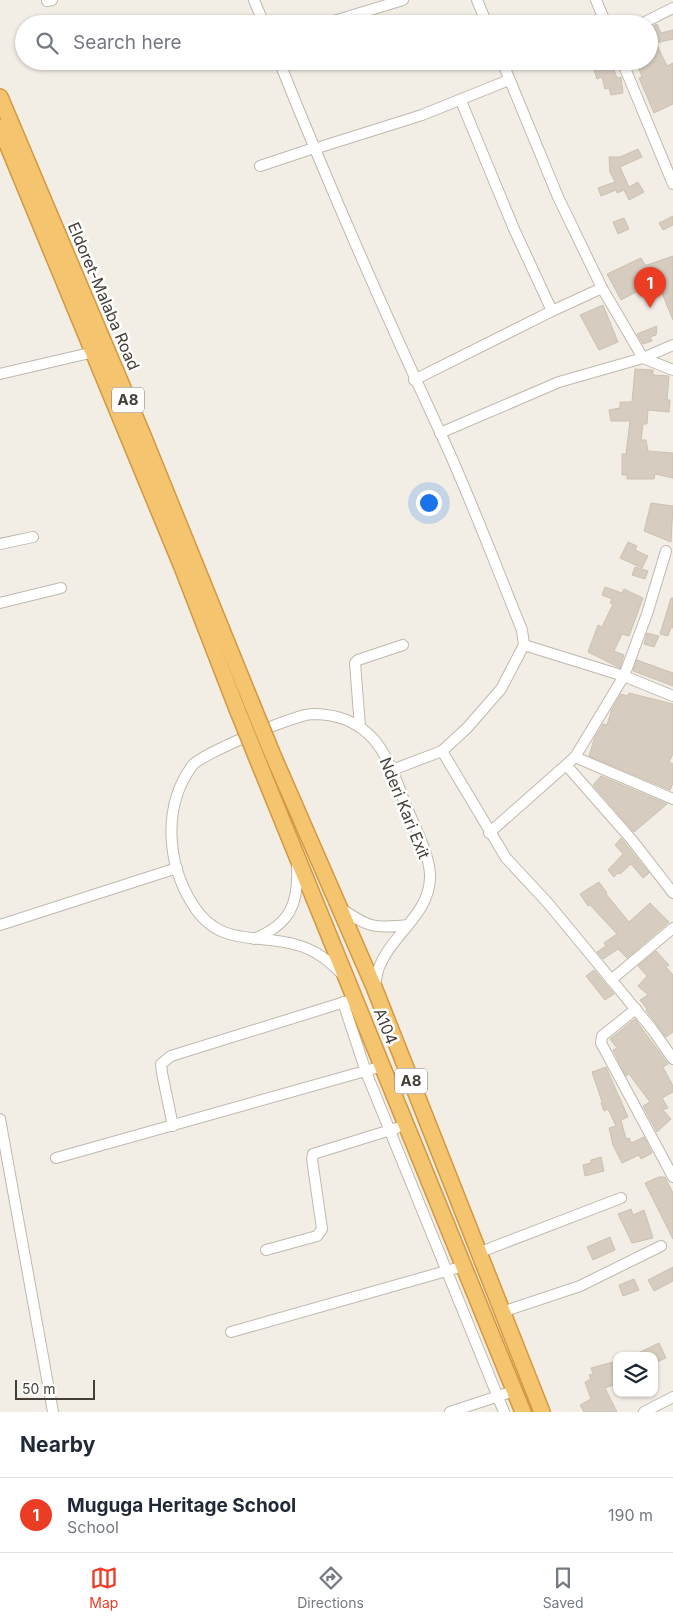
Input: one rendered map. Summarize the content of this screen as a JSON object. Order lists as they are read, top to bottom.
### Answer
{
  "streets": {
    "highway": ["Eldoret-Malaba Road", "A8", "A104"],
    "street": ["Nderi Kari Exit"]
  },
  "crossings": [
    ["Eldoret-Malaba Road", "A8"],
    ["Eldoret-Malaba Road", "A104"],
    ["A8", "Nderi Kari Exit"],
    ["A8", "A104"]
  ],
  "scale_bar": "50 m",
  "page": {
    "search": "Search here",
    "pins": "1",
    "scale": "50 m",
    "heading": "Nearby",
    "list": [
      {
        "mark": "1",
        "name": "Muguga Heritage School",
        "note": "School",
        "value": "190 m"
      }
    ],
    "nav": ["Map", "Directions", "Saved"]
  }
}
